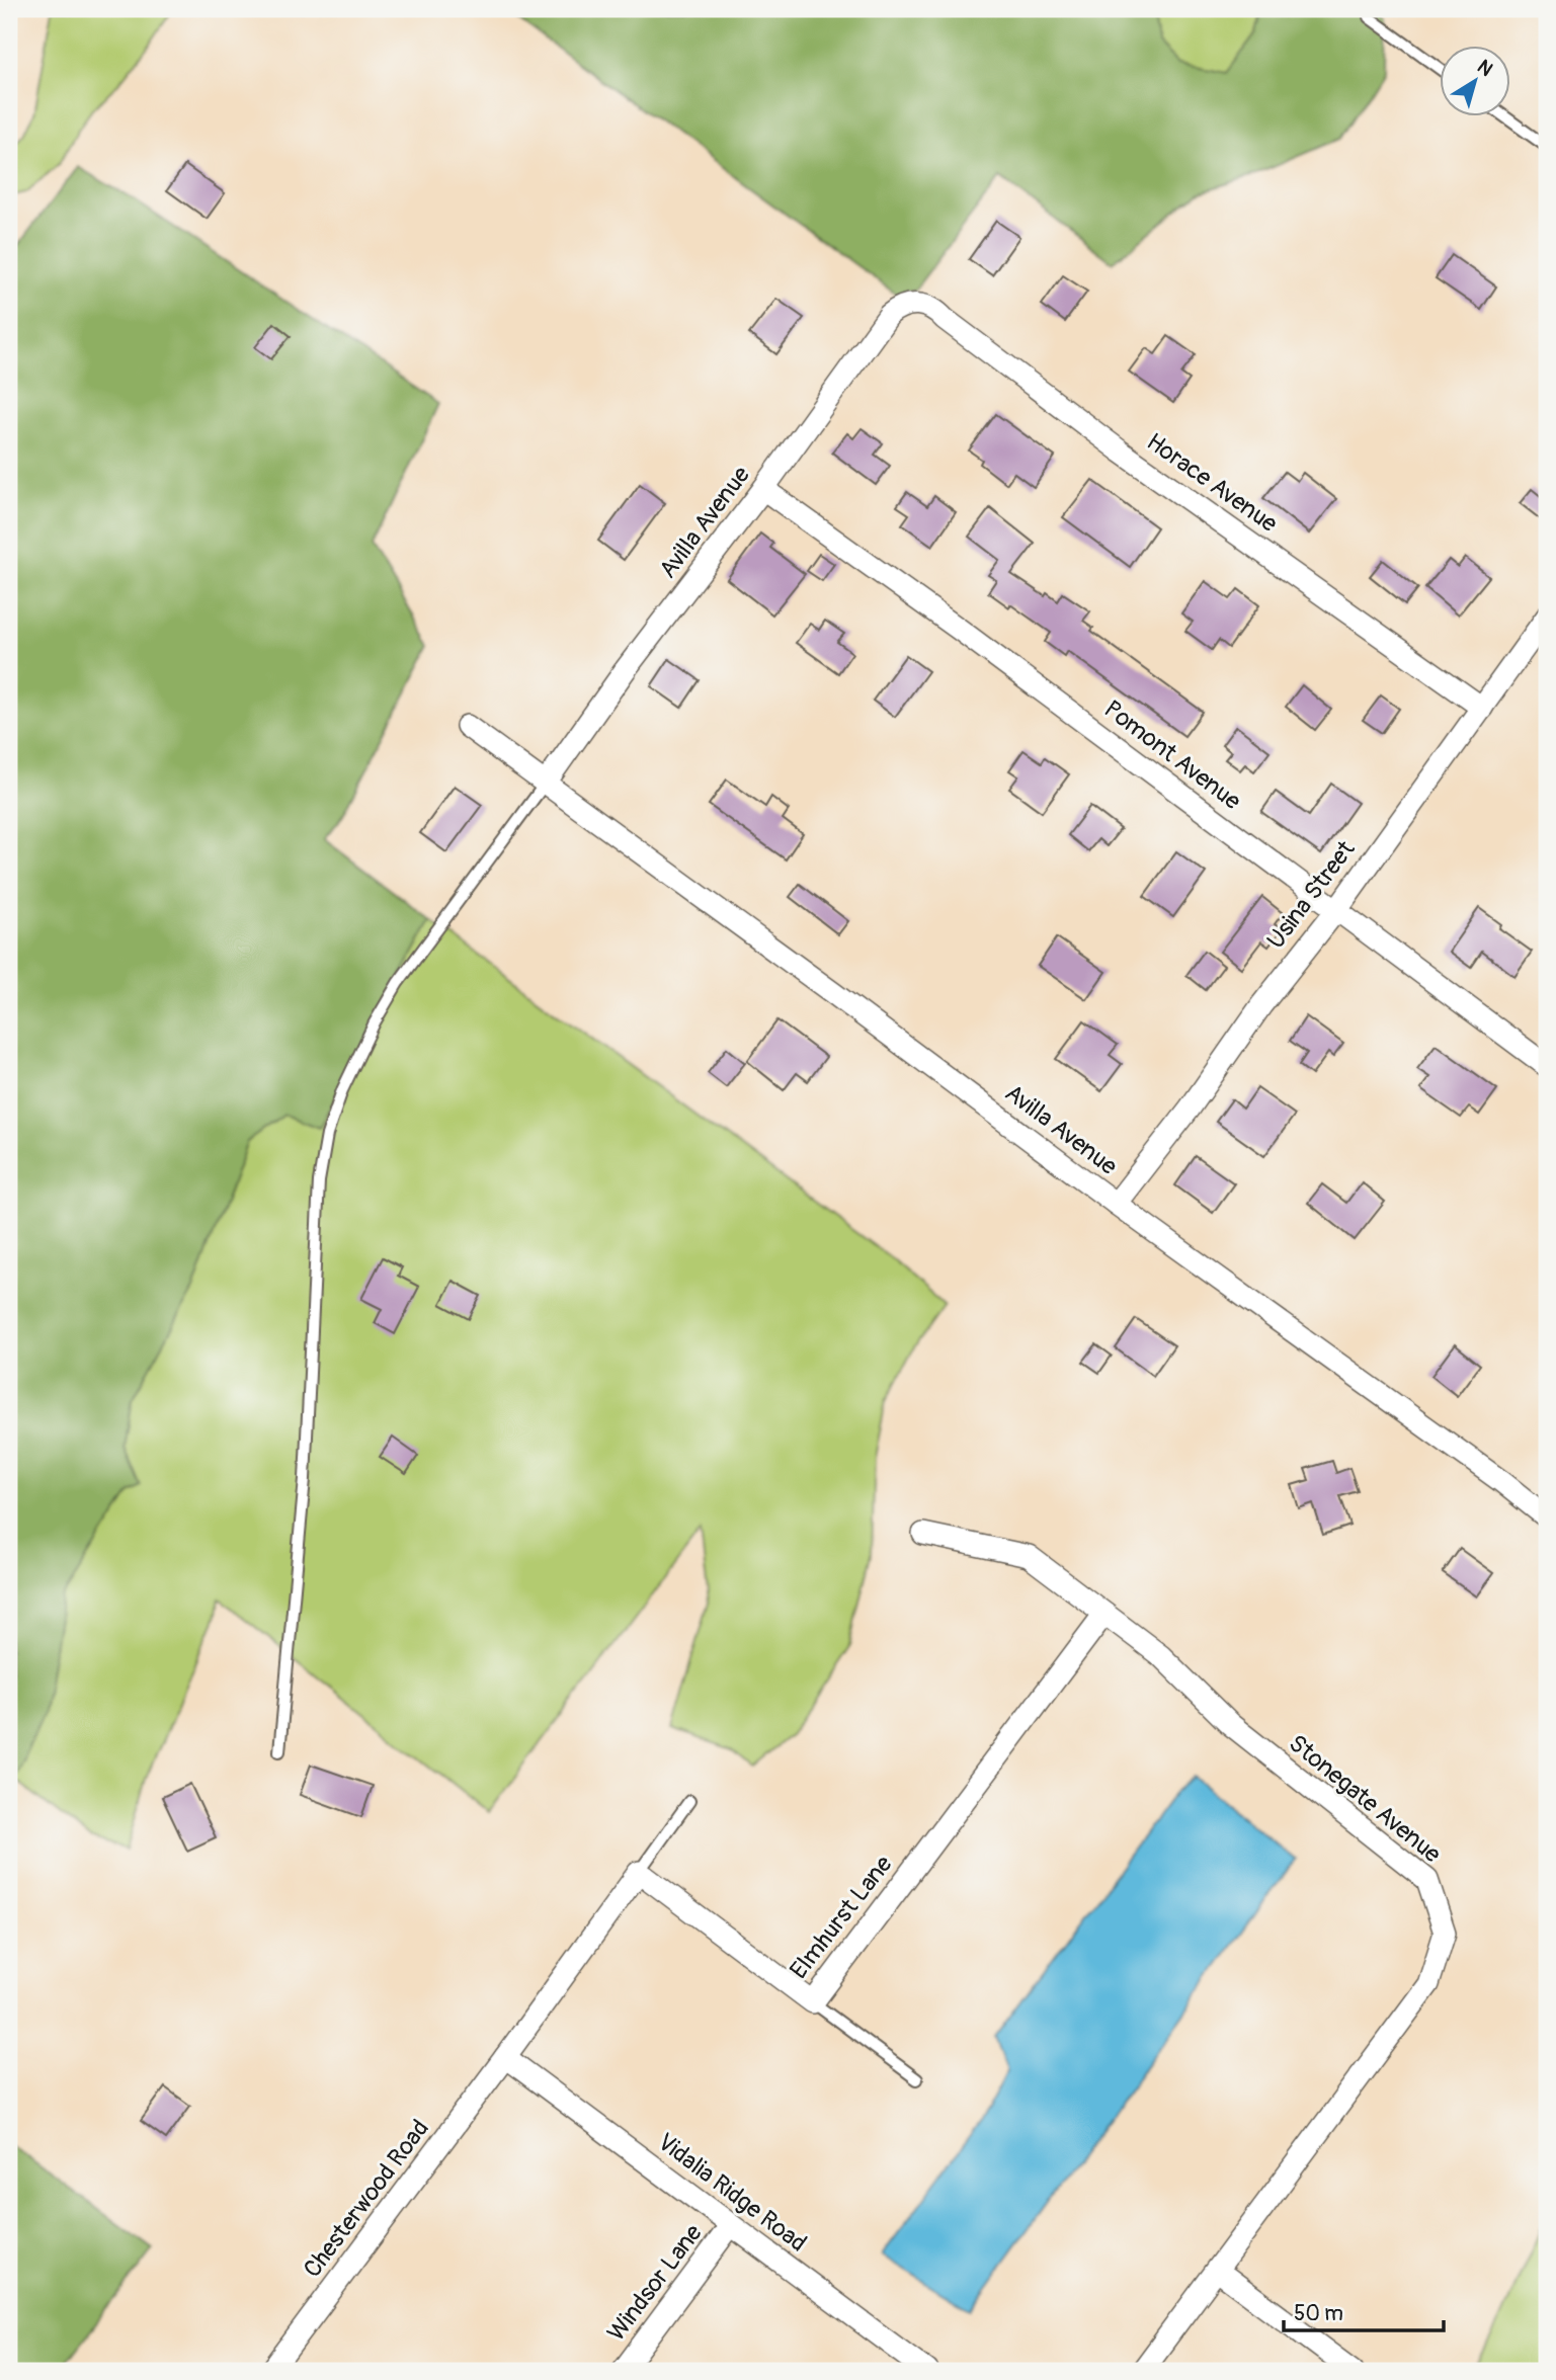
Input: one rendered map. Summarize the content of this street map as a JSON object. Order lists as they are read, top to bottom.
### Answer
{
  "streets": {
    "street": [
      "Horace Avenue",
      "Avilla Avenue",
      "Pomont Avenue",
      "Usina Street",
      "Stonegate Avenue",
      "Elmhurst Lane",
      "Vidalia Ridge Road",
      "Chesterwood Road",
      "Windsor Lane"
    ]
  },
  "crossings": [
    ["Horace Avenue", "Avilla Avenue"],
    ["Horace Avenue", "Usina Street"],
    ["Avilla Avenue", "Pomont Avenue"],
    ["Avilla Avenue", "Usina Street"],
    ["Pomont Avenue", "Usina Street"],
    ["Stonegate Avenue", "Elmhurst Lane"],
    ["Vidalia Ridge Road", "Chesterwood Road"],
    ["Vidalia Ridge Road", "Windsor Lane"]
  ],
  "scale_bar": "50 m",
  "north": "top right"
}
